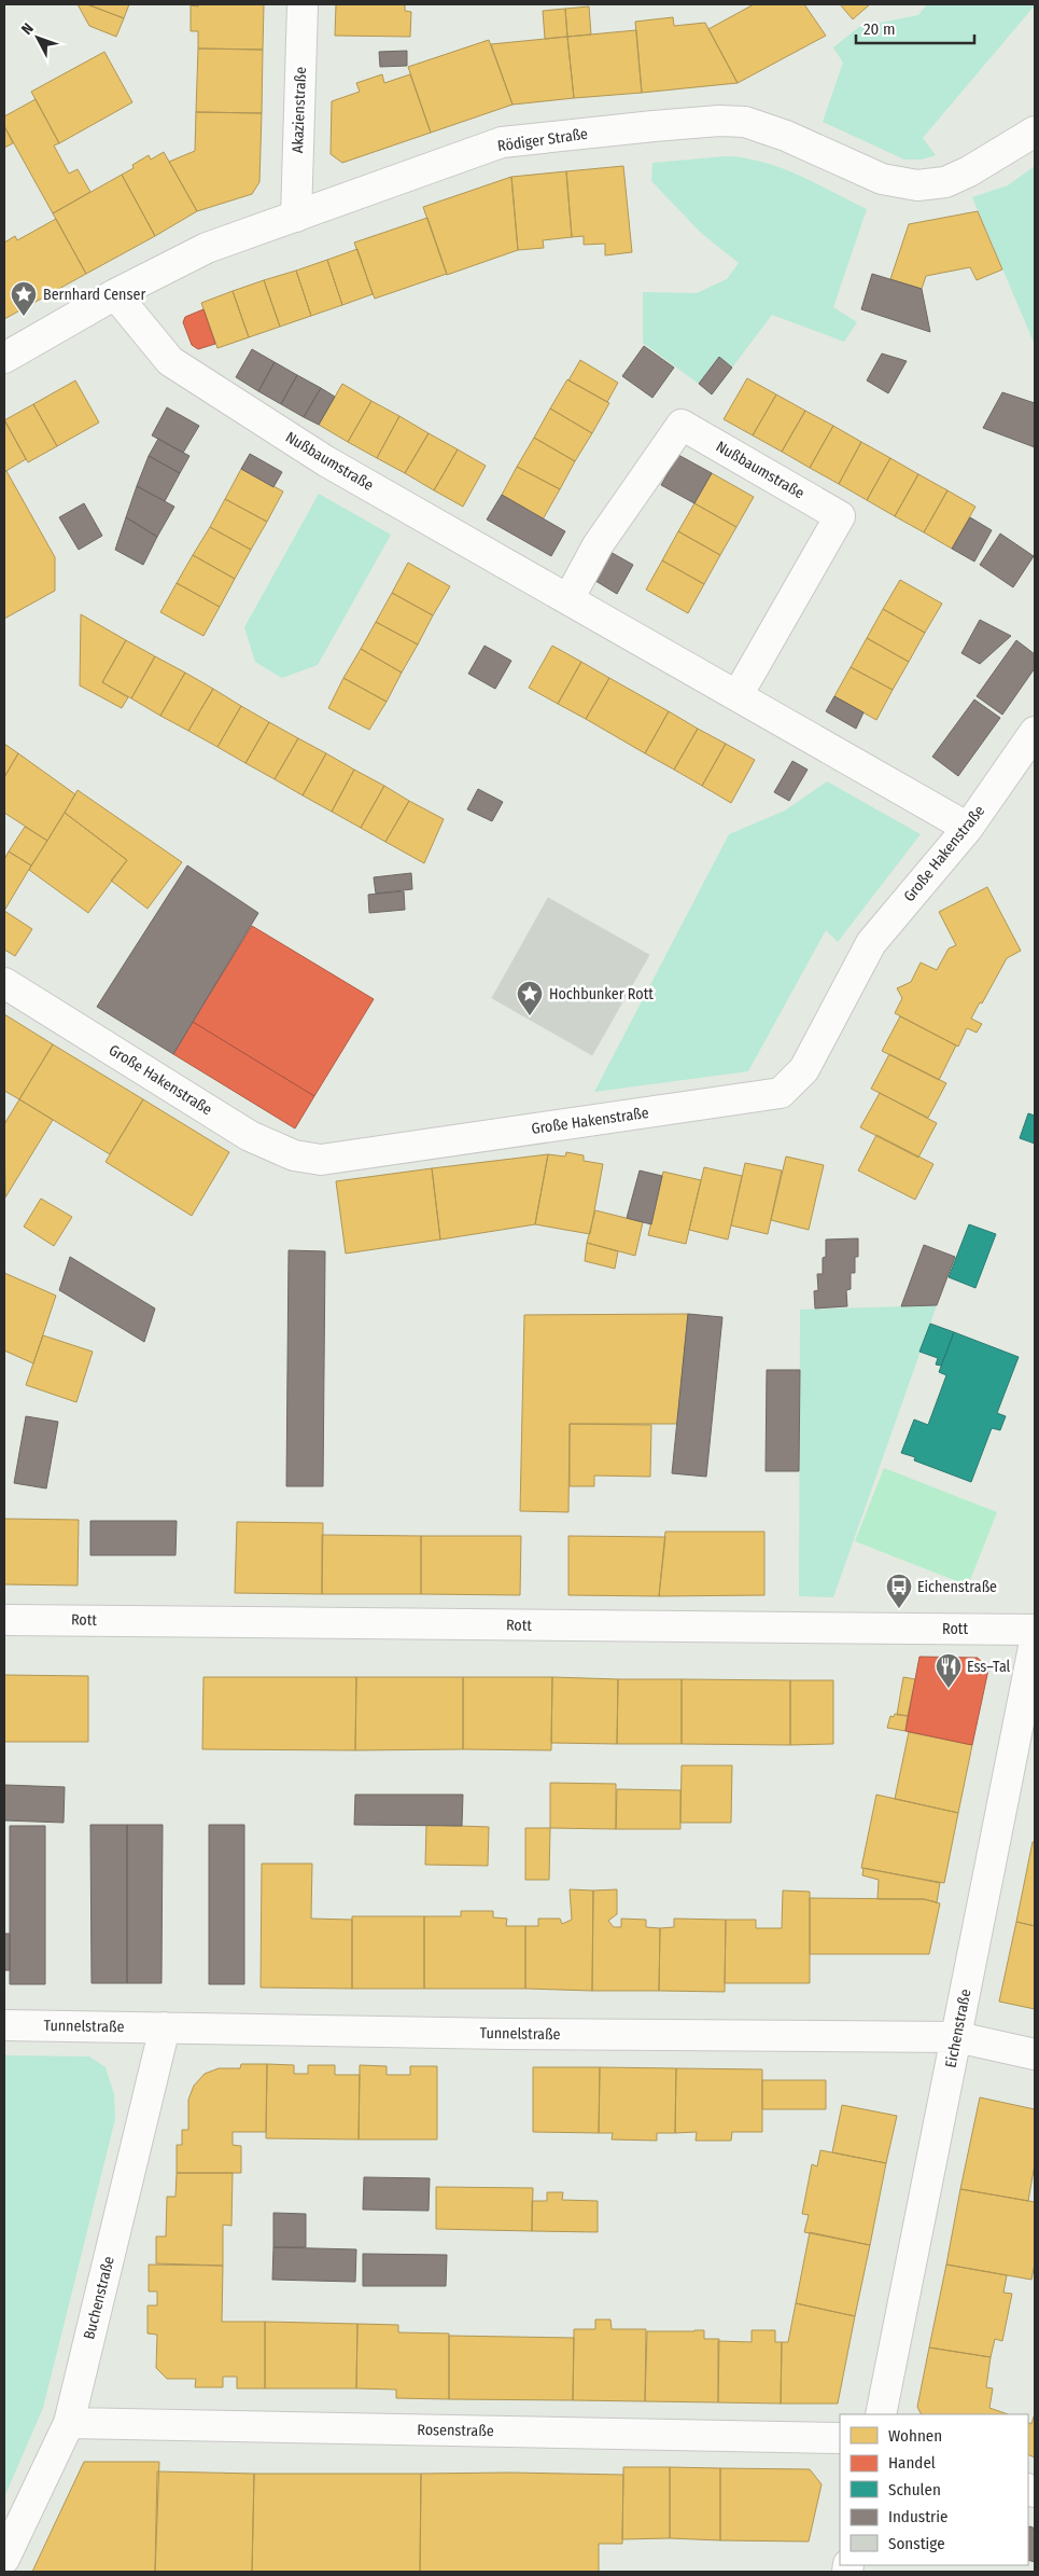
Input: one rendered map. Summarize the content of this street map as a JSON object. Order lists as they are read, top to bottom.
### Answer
{
  "streets": {
    "street": [
      "Akazienstraße",
      "Rödiger Straße",
      "Nußbaumstraße",
      "Große Hakenstraße",
      "Rott",
      "Tunnelstraße",
      "Eichenstraße",
      "Buchenstraße",
      "Rosenstraße"
    ]
  },
  "crossings": [
    ["Akazienstraße", "Rödiger Straße"],
    ["Rödiger Straße", "Nußbaumstraße"],
    ["Nußbaumstraße", "Große Hakenstraße"],
    ["Tunnelstraße", "Eichenstraße"],
    ["Tunnelstraße", "Buchenstraße"],
    ["Buchenstraße", "Rosenstraße"]
  ],
  "places": {
    "place": ["Bernhard Censer", "Hochbunker Rott"],
    "bus stop": ["Eichenstraße"],
    "restaurant": ["Ess–Tal"]
  },
  "legend": [
    "Wohnen",
    "Handel",
    "Schulen",
    "Industrie",
    "Sonstige"
  ],
  "scale_bar": "20 m",
  "north": "top left"
}
